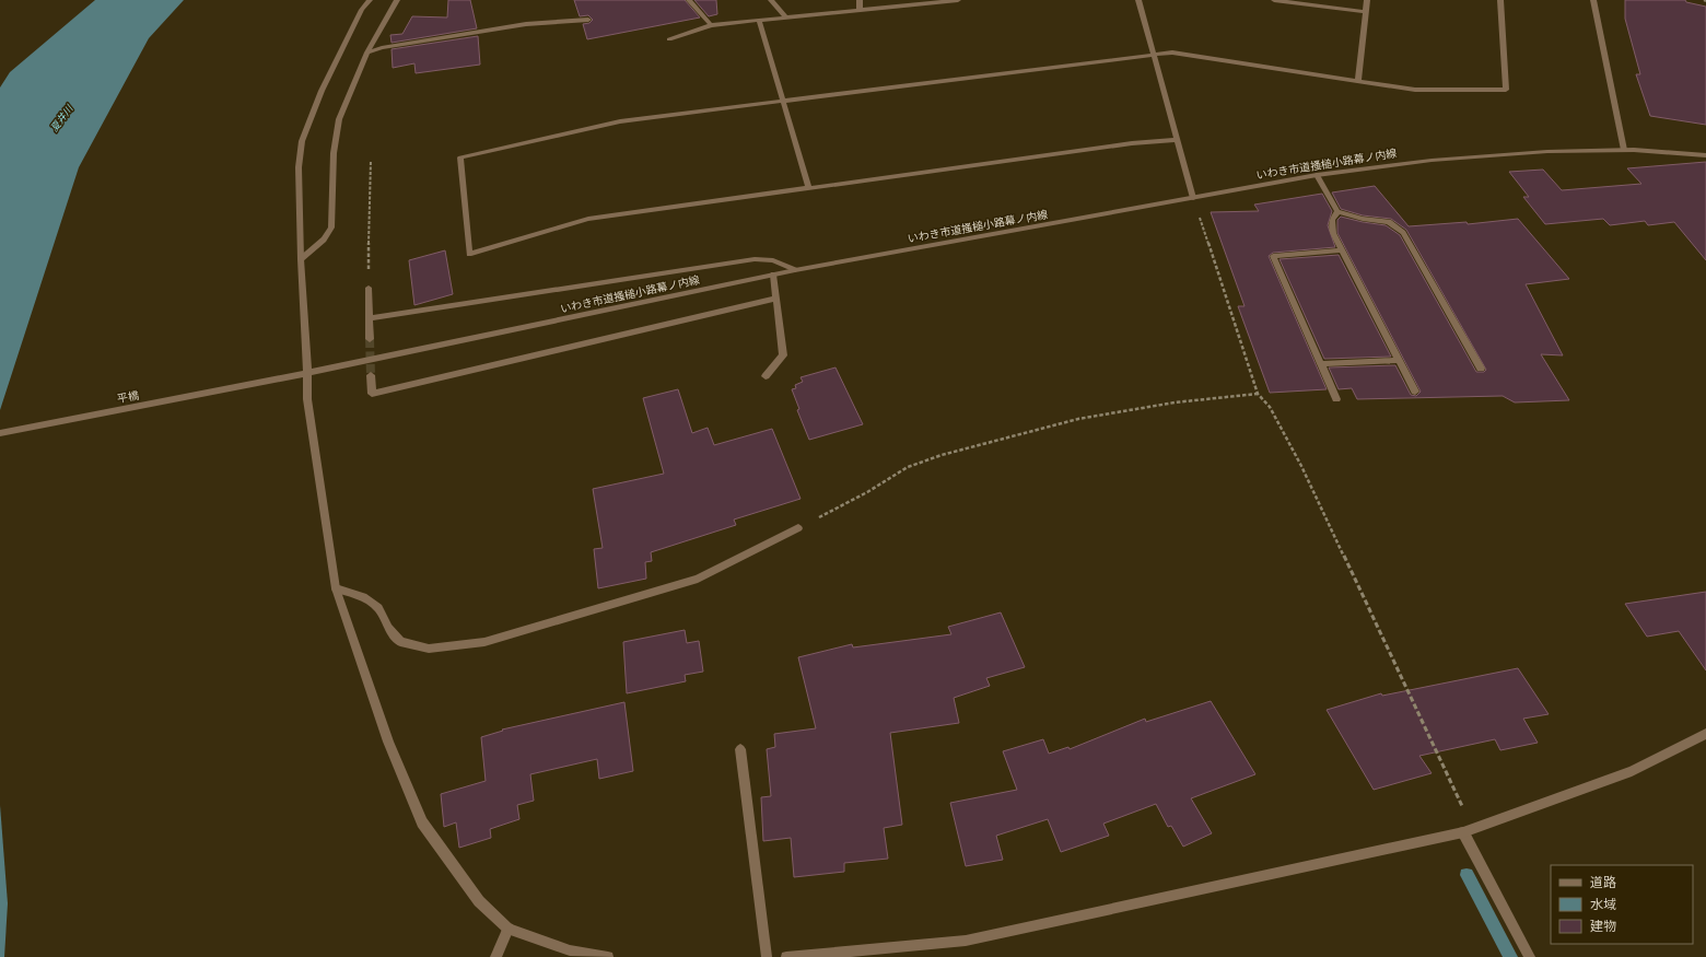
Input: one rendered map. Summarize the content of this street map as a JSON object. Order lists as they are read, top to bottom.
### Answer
{
  "streets": {
    "street": ["いわき市道搔槌小路幕ノ内線", "平橋"]
  },
  "crossings": [
    ["いわき市道搔槌小路幕ノ内線", "平橋"]
  ],
  "water": ["夏井川"],
  "legend": ["道路", "水域", "建物"]
}
